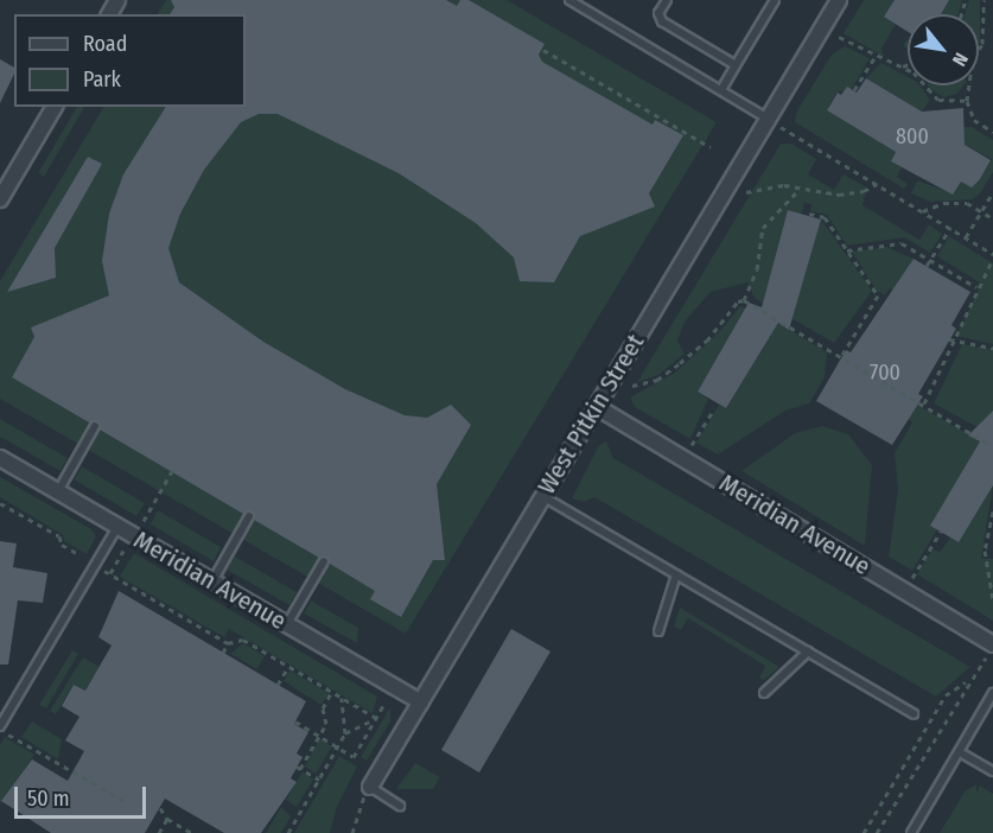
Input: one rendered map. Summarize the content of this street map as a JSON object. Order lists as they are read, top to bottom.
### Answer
{
  "streets": {
    "street": ["West Pitkin Street", "Meridian Avenue"]
  },
  "crossings": [
    ["West Pitkin Street", "Meridian Avenue"]
  ],
  "house_numbers": ["800", "700"],
  "legend": ["Road", "Park"],
  "scale_bar": "50 m",
  "north": "bottom right"
}
